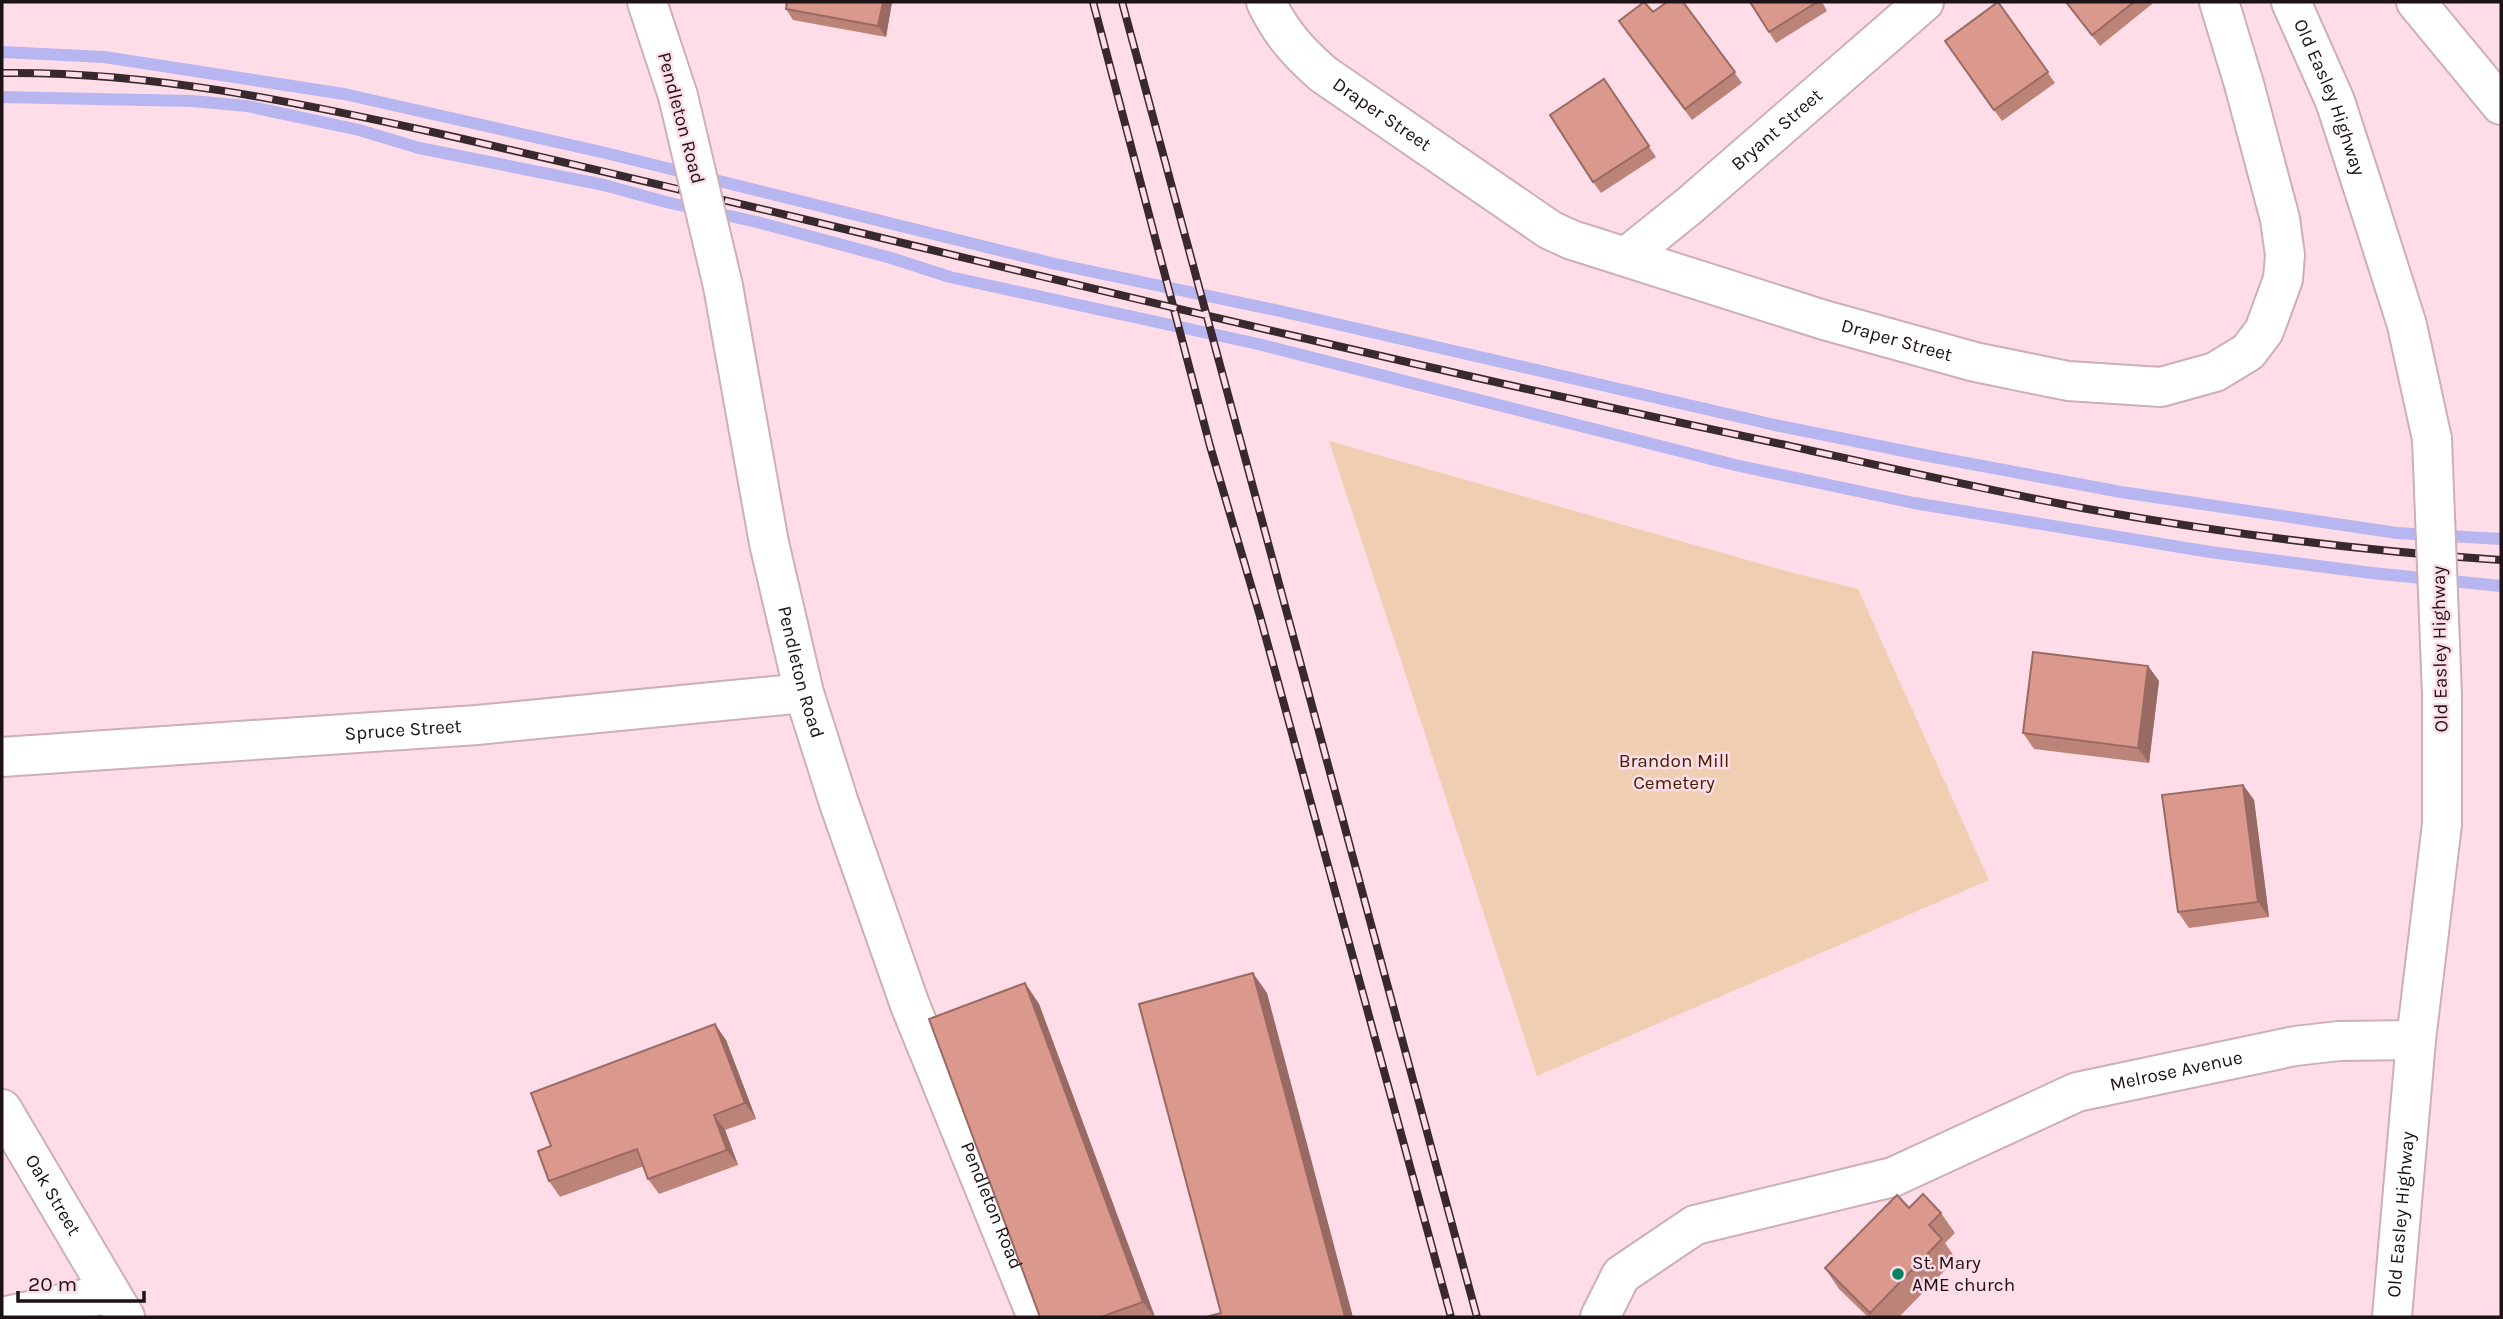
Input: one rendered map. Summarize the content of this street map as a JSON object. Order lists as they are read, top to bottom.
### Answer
{
  "streets": {
    "street": [
      "Old Easley Highway",
      "Draper Street",
      "Pendleton Road",
      "Bryant Street",
      "Spruce Street",
      "Melrose Avenue",
      "Oak Street"
    ]
  },
  "crossings": [
    ["Old Easley Highway", "Melrose Avenue"],
    ["Draper Street", "Bryant Street"],
    ["Pendleton Road", "Spruce Street"]
  ],
  "parks": ["Brandon Mill Cemetery"],
  "places": ["St. Mary AME church"],
  "scale_bar": "20 m"
}
